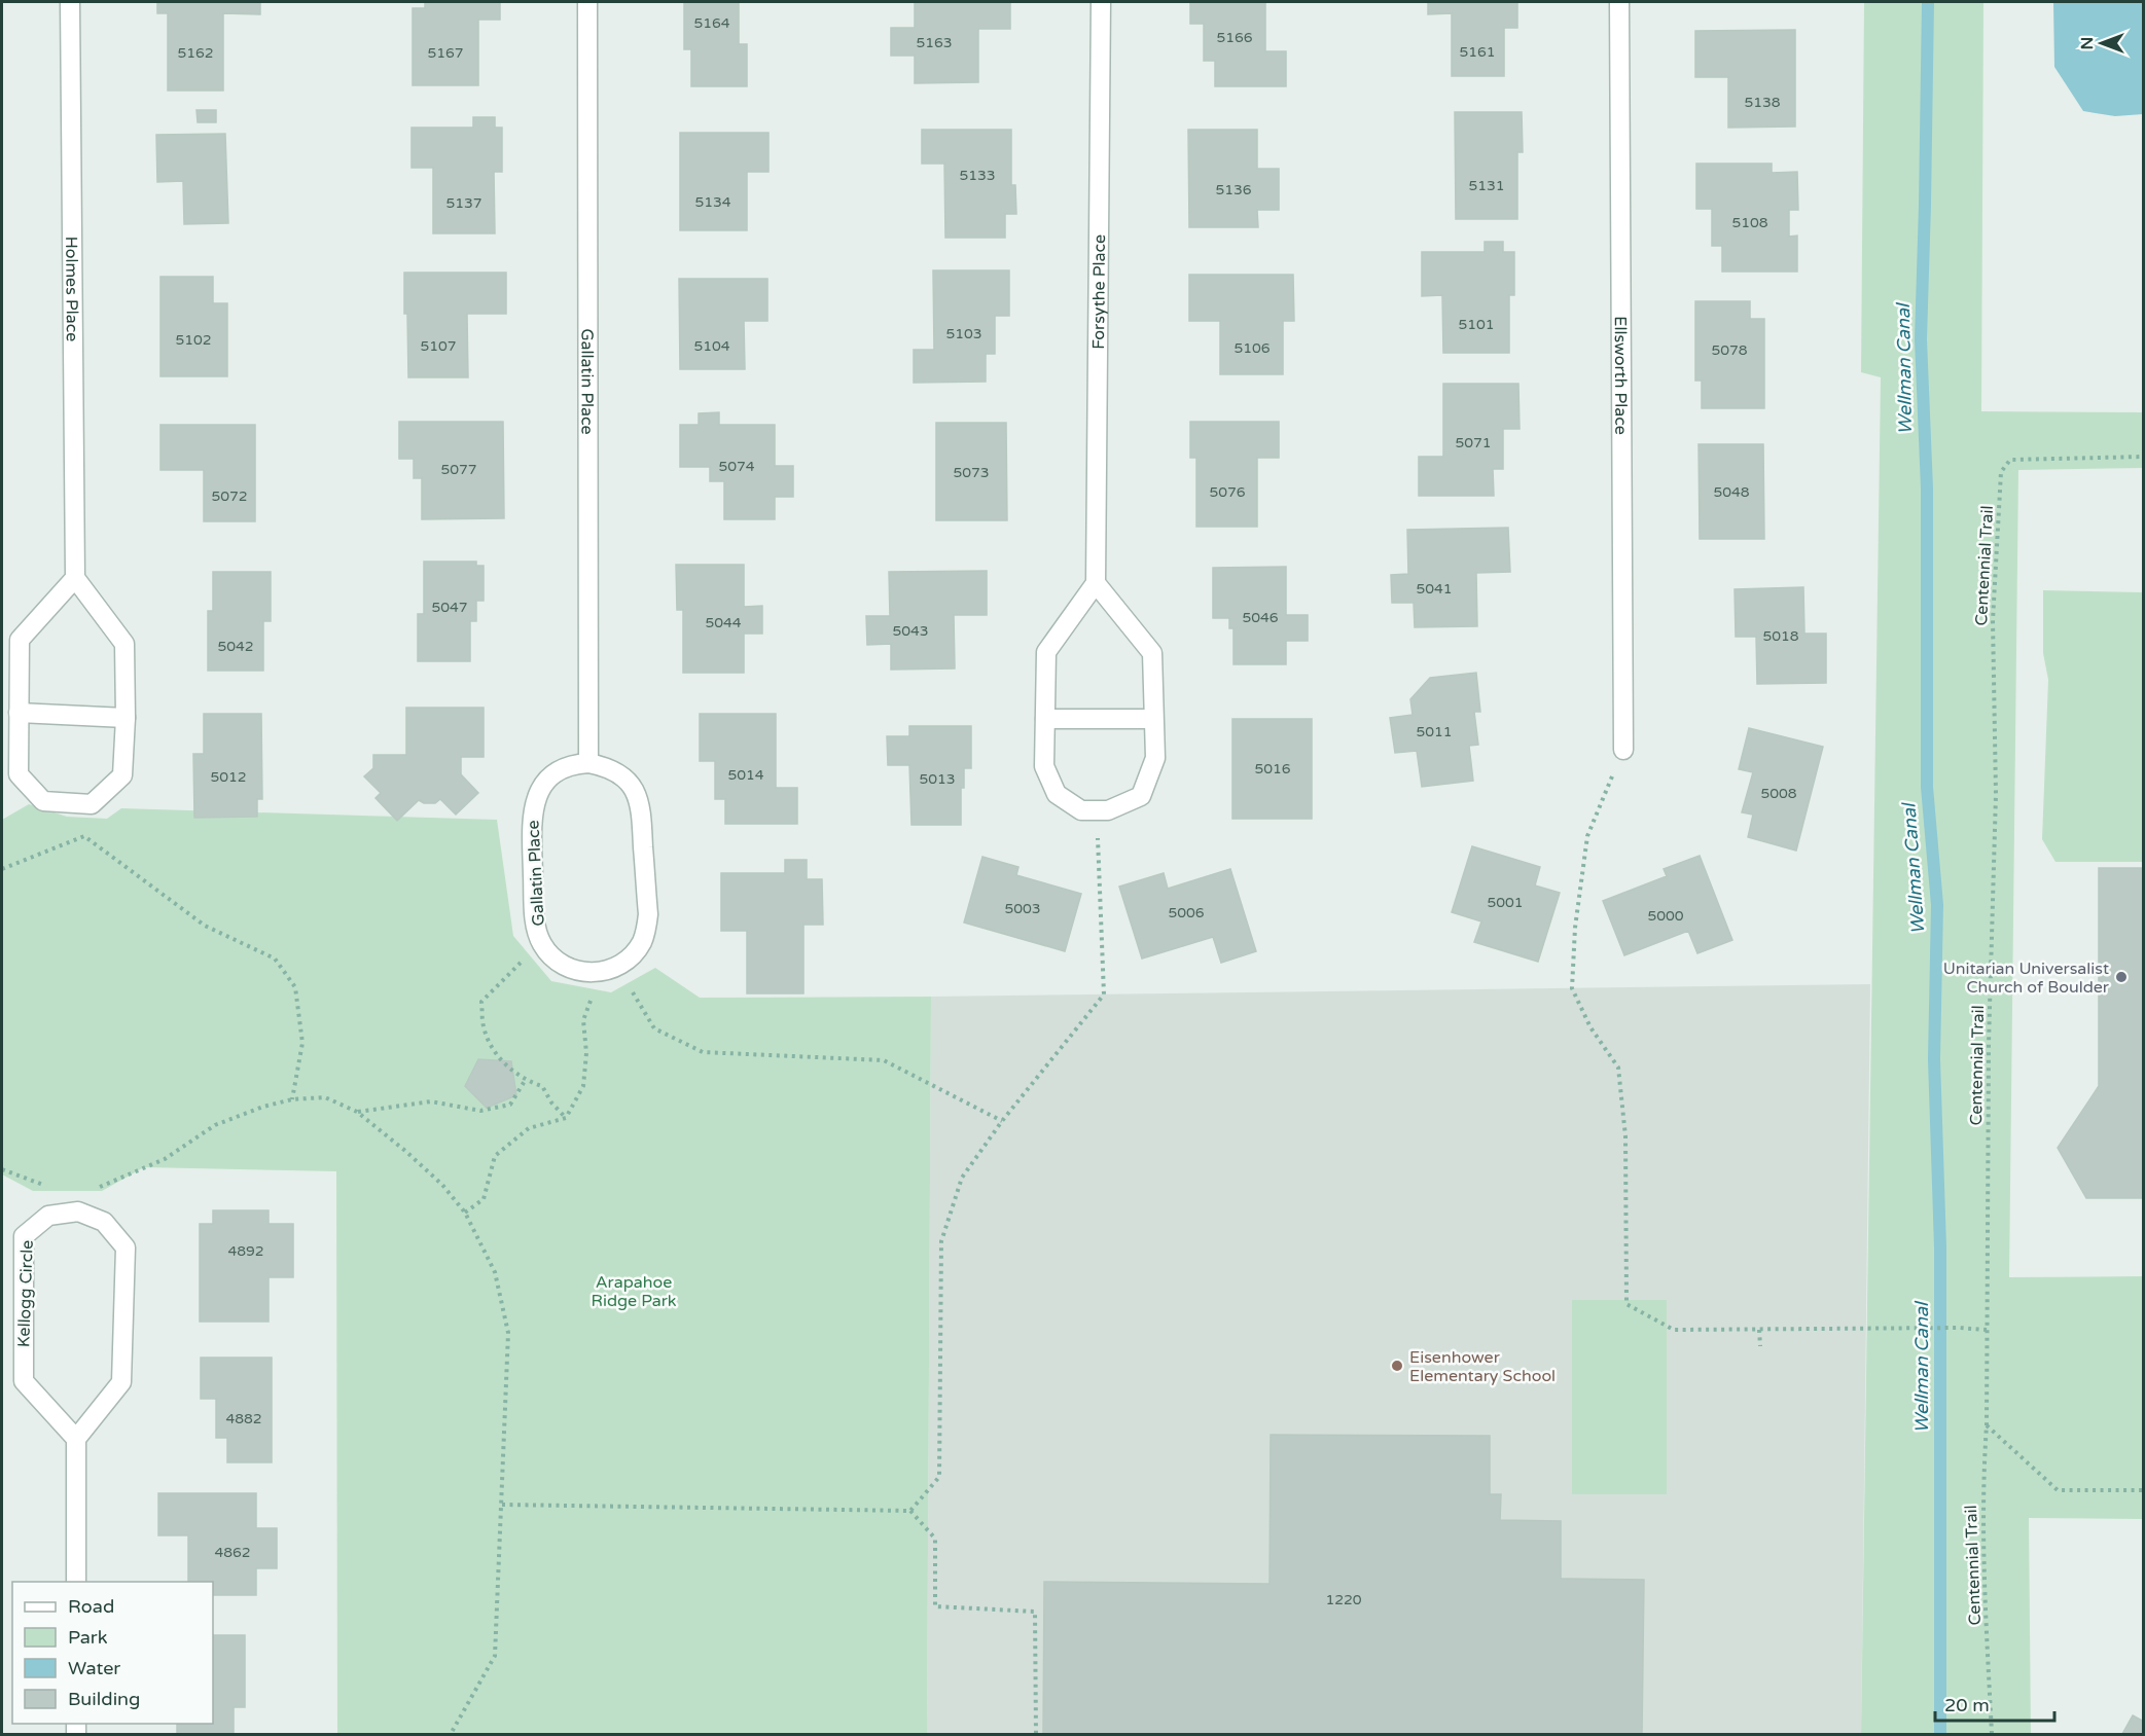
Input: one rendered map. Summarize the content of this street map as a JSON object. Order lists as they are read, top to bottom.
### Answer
{
  "streets": {
    "street": [
      "Holmes Place",
      "Forsythe Place",
      "Ellsworth Place",
      "Gallatin Place",
      "Kellogg Circle"
    ],
    "path": ["Centennial Trail"]
  },
  "water": ["Wellman Canal"],
  "parks": ["Arapahoe Ridge Park"],
  "places": ["Unitarian Universalist Church of Boulder", "Eisenhower Elementary School"],
  "house_numbers": [
    "5164",
    "5166",
    "5163",
    "5161",
    "5162",
    "5167",
    "5138",
    "5133",
    "5131",
    "5136",
    "5134",
    "5137",
    "5108",
    "5101",
    "5103",
    "5102",
    "5107",
    "5104",
    "5106",
    "5078",
    "5071",
    "5074",
    "5077",
    "5073",
    "5076",
    "5048",
    "5072",
    "5041",
    "5047",
    "5046",
    "5044",
    "5043",
    "5018",
    "5042",
    "5011",
    "5016",
    "5014",
    "5012",
    "5013",
    "5008",
    "5001",
    "5003",
    "5006",
    "5000",
    "4892",
    "4882",
    "4862",
    "1220"
  ],
  "legend": [
    "Road",
    "Park",
    "Water",
    "Building"
  ],
  "scale_bar": "20 m",
  "north": "left"
}
